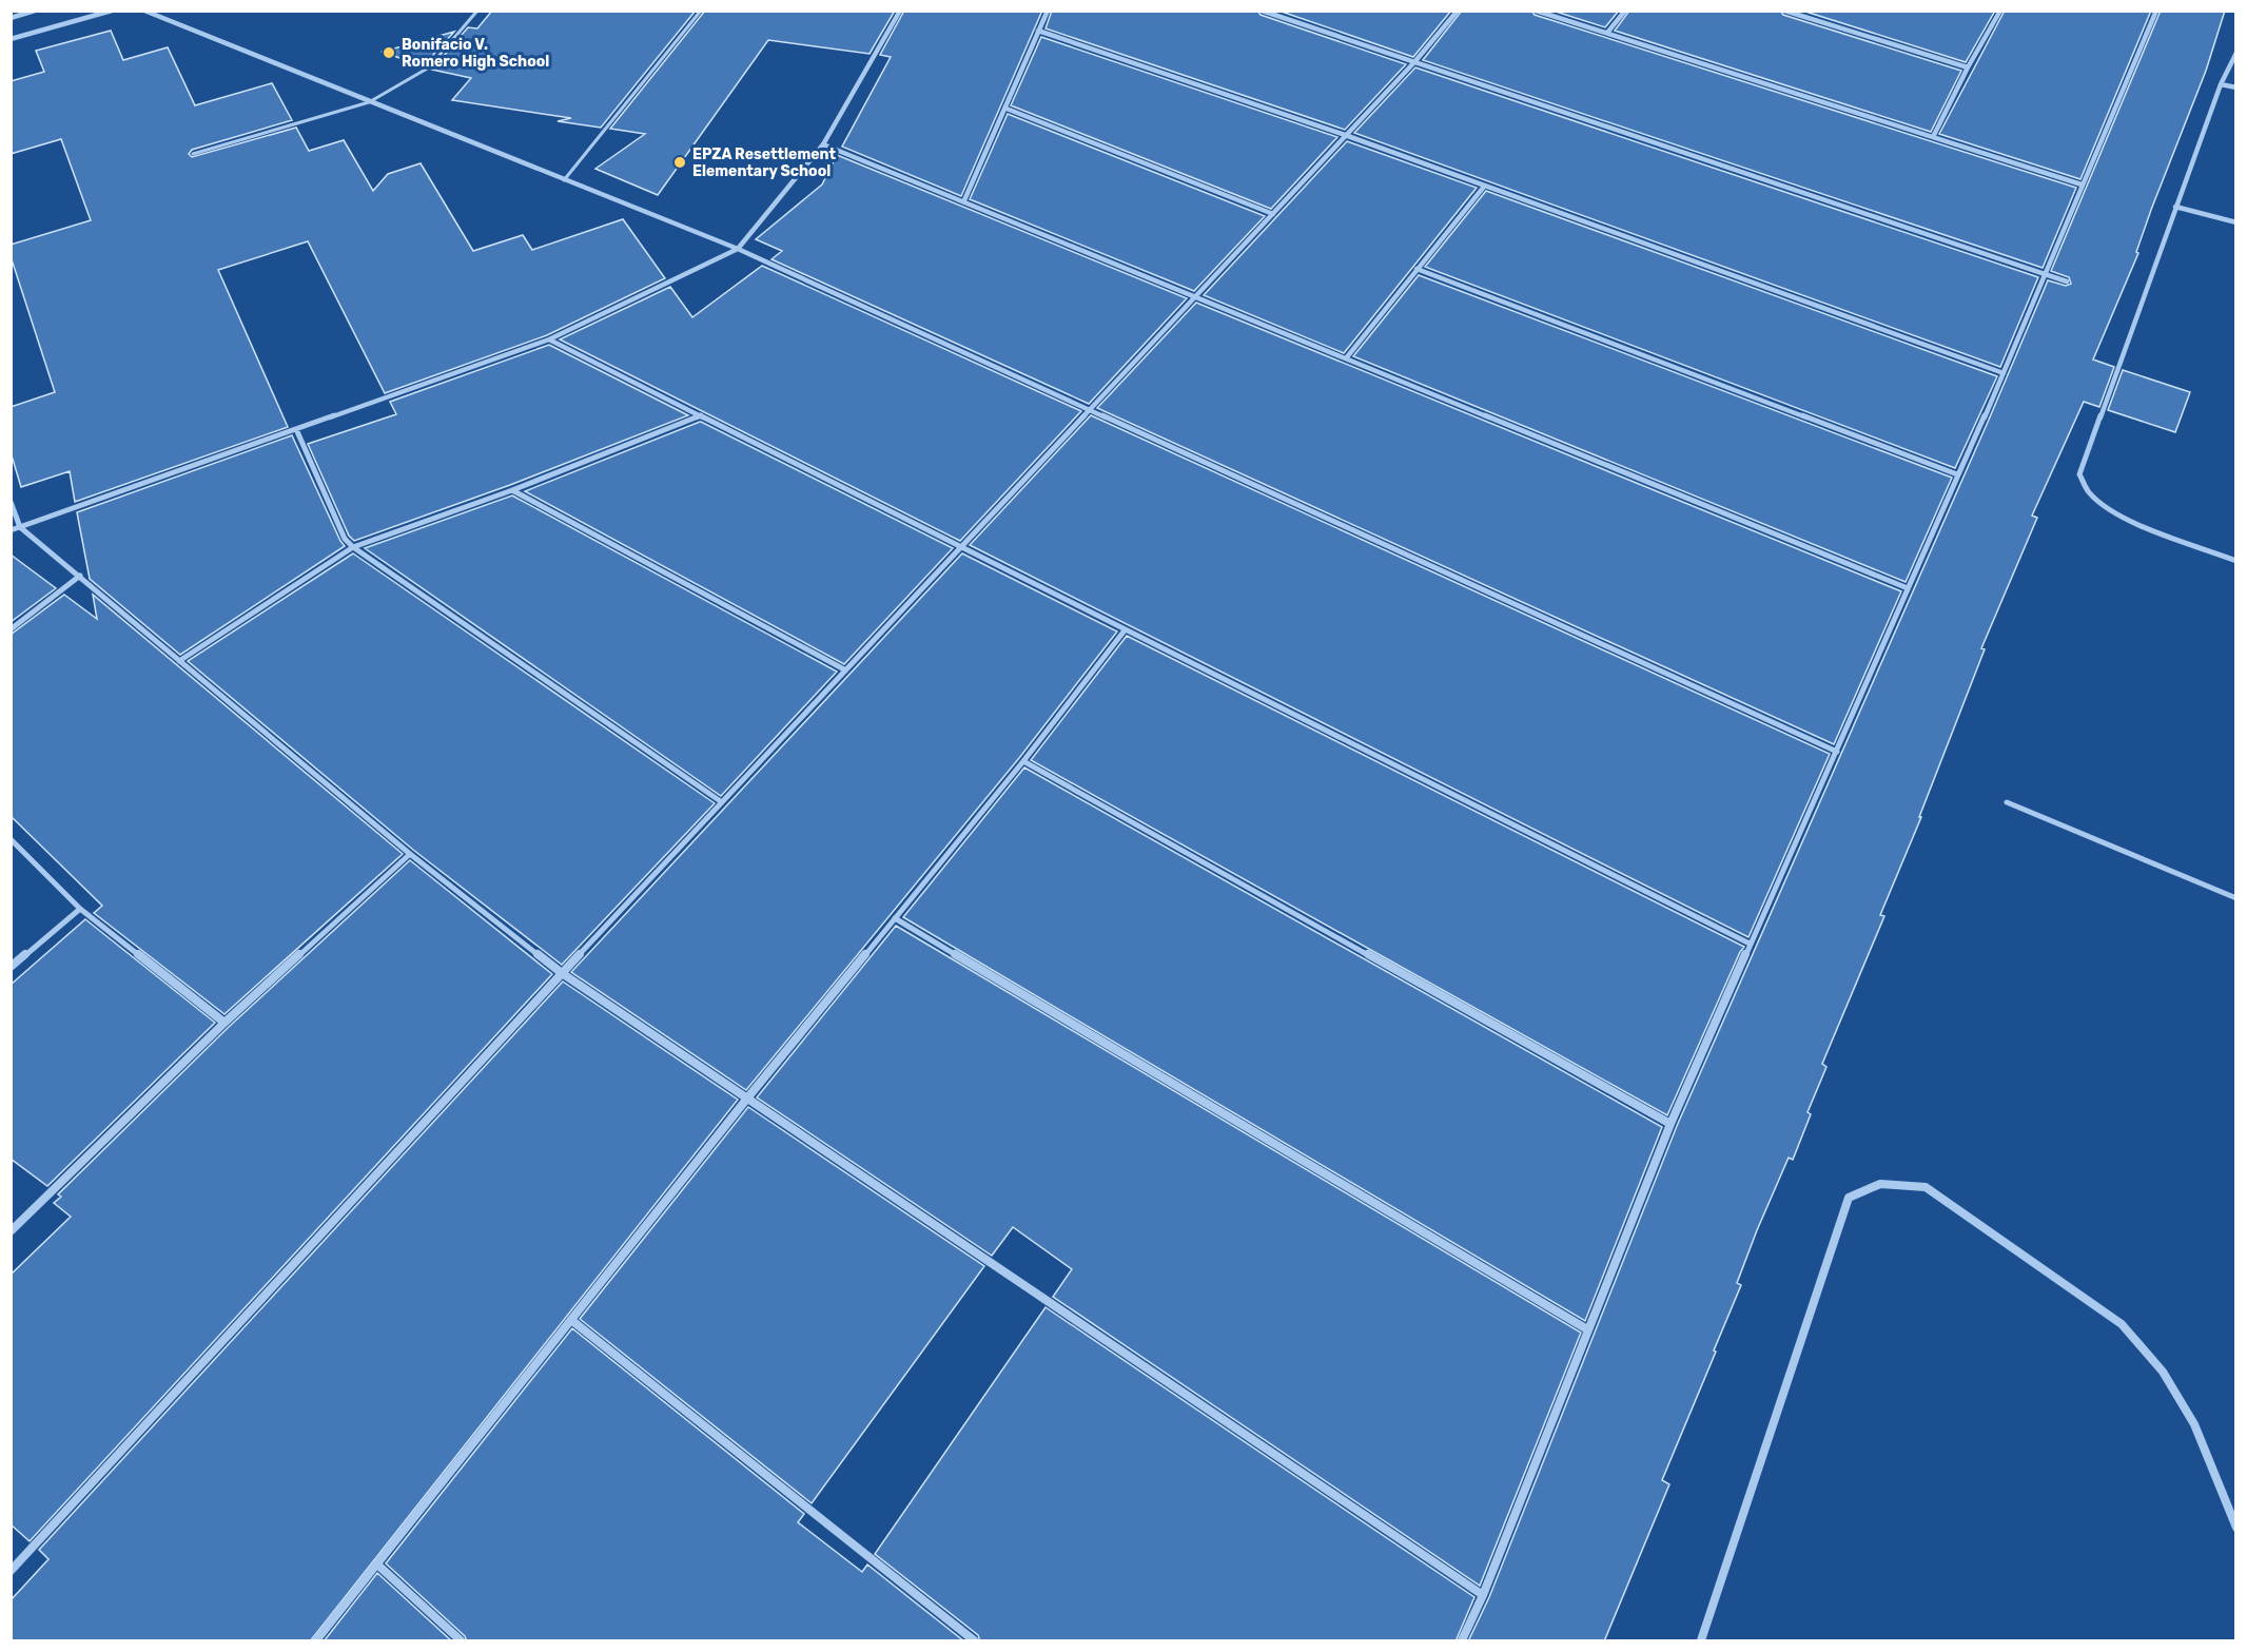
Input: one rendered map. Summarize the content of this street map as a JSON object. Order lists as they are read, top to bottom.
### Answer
{
  "places": ["Bonifacio V. Romero High School", "EPZA Resettlement Elementary School"]
}
